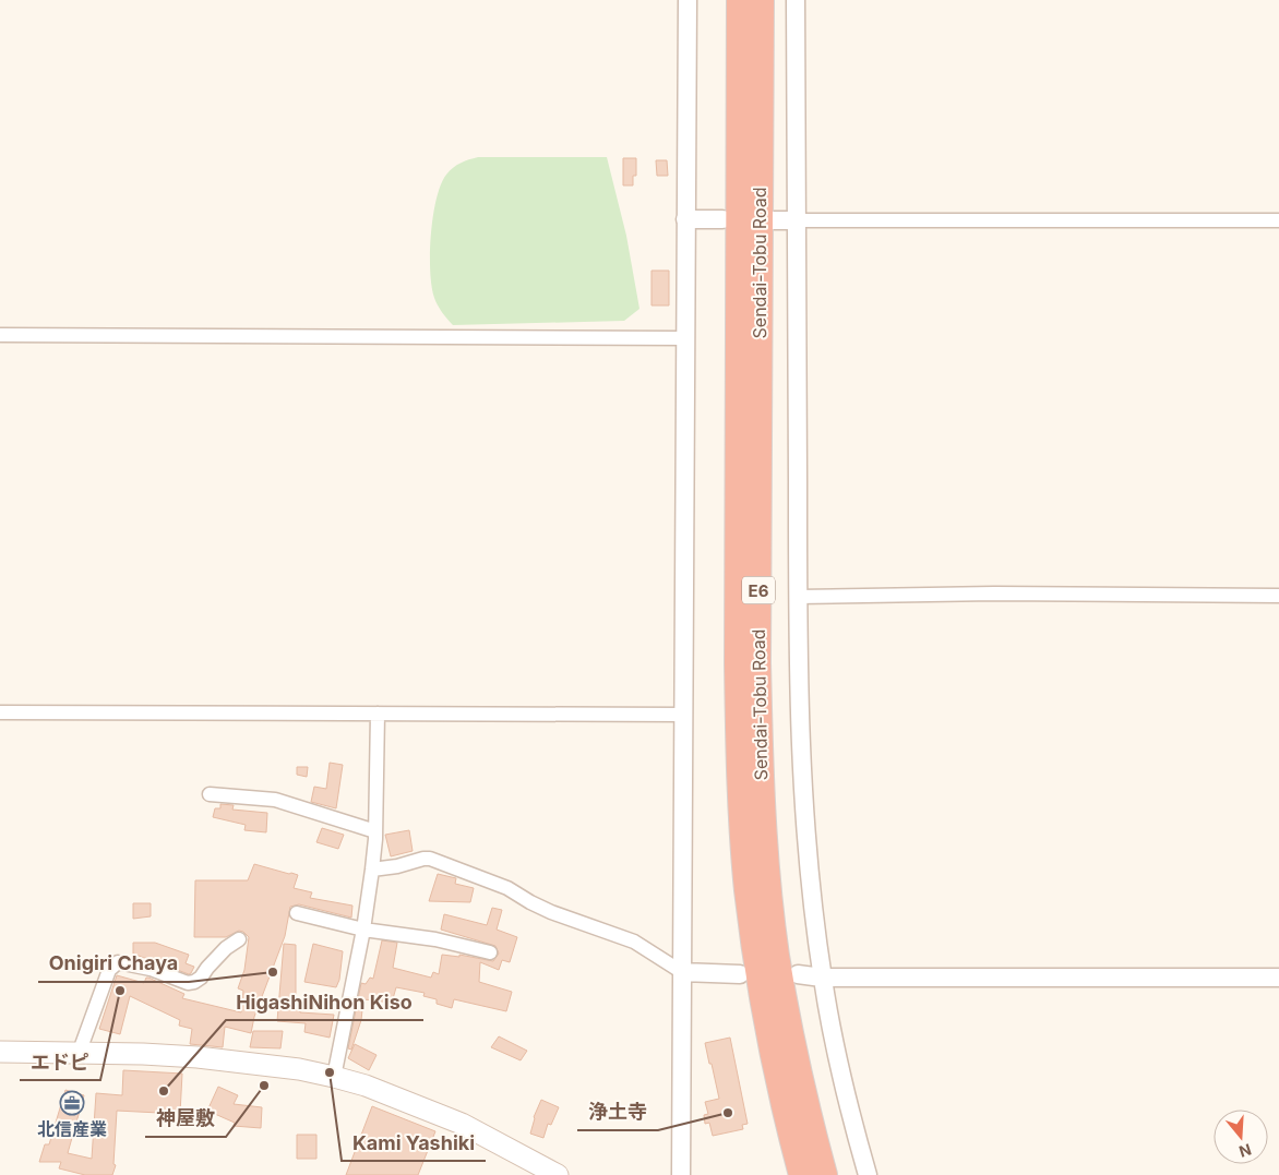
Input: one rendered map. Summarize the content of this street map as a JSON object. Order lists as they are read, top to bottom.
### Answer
{
  "streets": {
    "highway": ["Sendai-Tobu Road", "E6"]
  },
  "places": {
    "other": [
      "Onigiri Chaya",
      "エドピ",
      "Kami Yashiki",
      "神屋敷",
      "HigashiNihon Kiso",
      "浄土寺"
    ],
    "office": ["北信産業"]
  },
  "north": "bottom"
}
